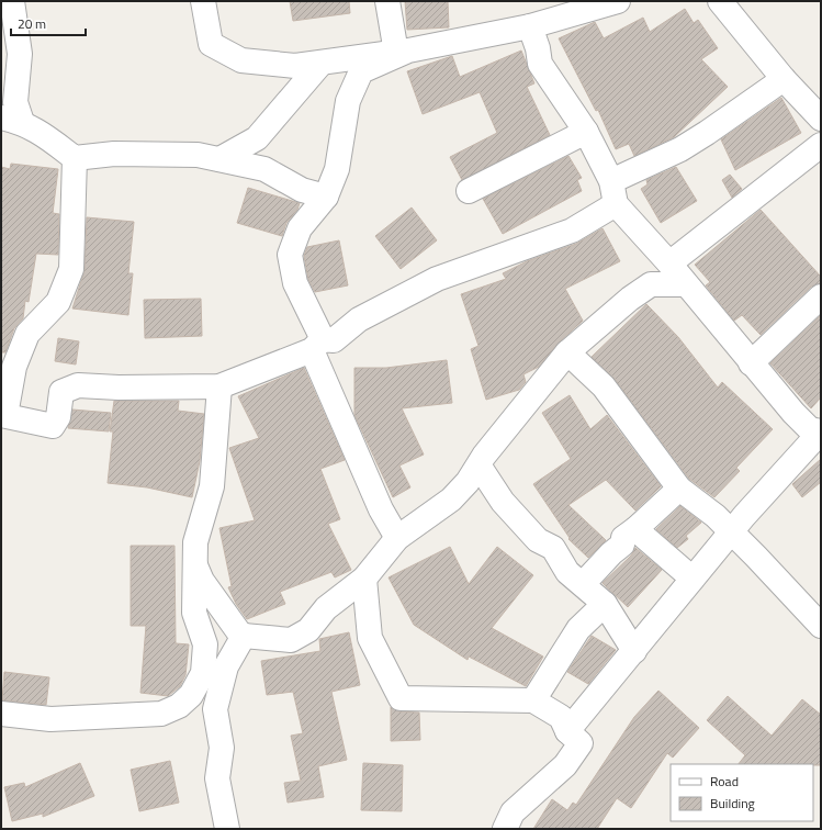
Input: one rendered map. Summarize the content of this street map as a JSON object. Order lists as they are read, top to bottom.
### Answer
{
  "legend": ["Road", "Building"],
  "scale_bar": "20 m"
}
